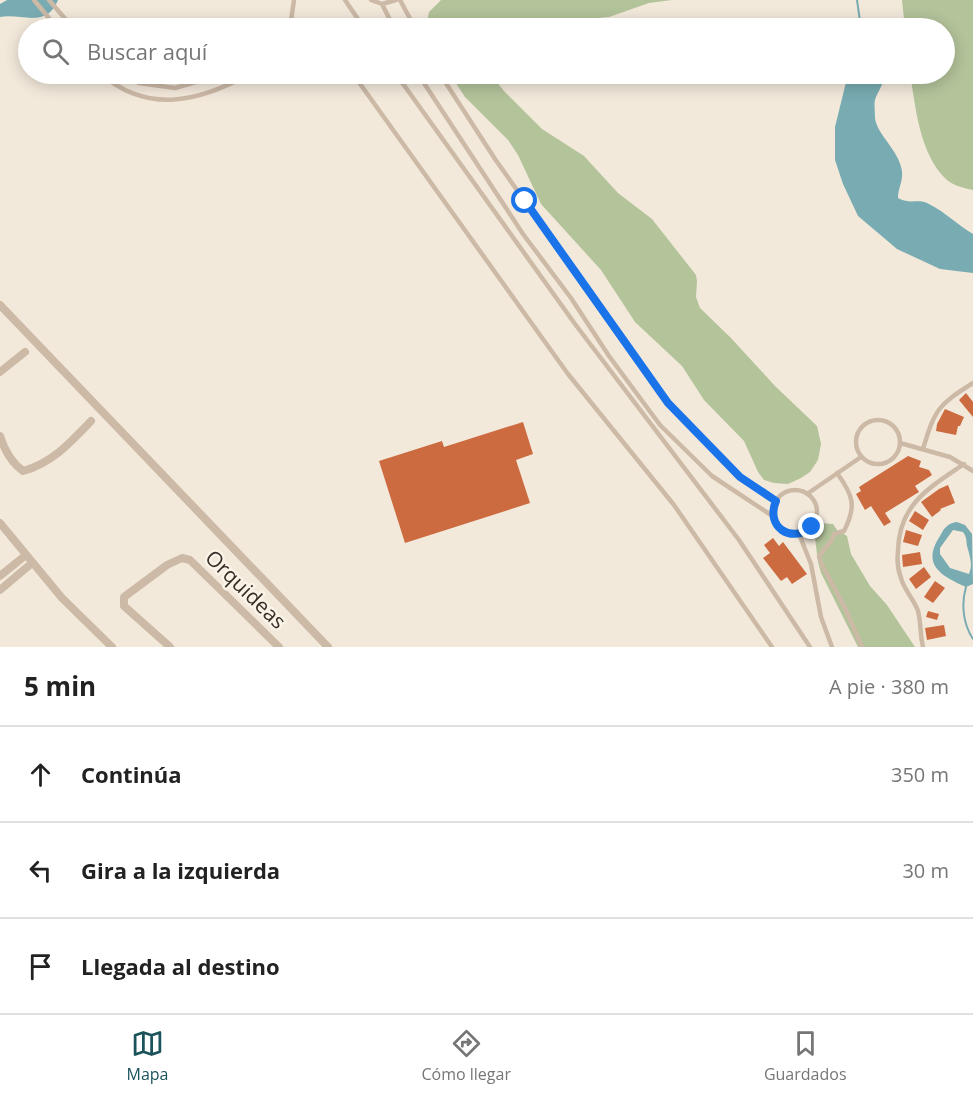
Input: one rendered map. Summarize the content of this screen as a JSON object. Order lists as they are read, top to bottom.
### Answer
{
  "streets": {
    "street": ["Orquideas"]
  },
  "page": {
    "search": "Buscar aquí",
    "heading": ["5 min", "A pie · 380 m"],
    "list": [
      ["Continúa", "350 m"],
      ["Gira a la izquierda", "30 m"],
      "Llegada al destino"
    ],
    "nav": ["Mapa", "Cómo llegar", "Guardados"]
  }
}
